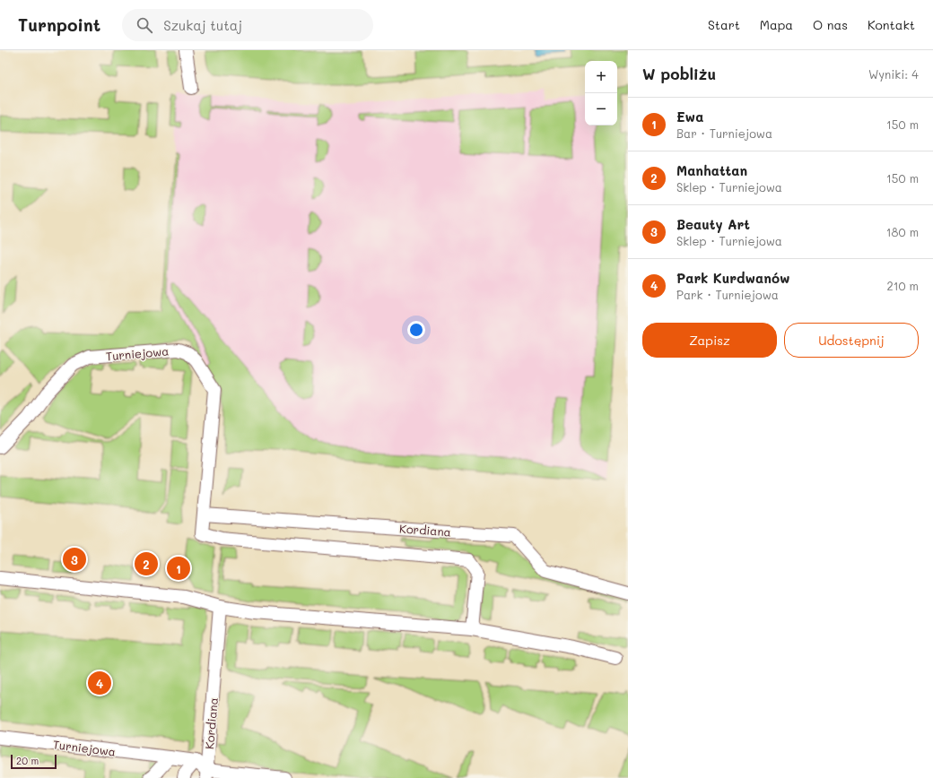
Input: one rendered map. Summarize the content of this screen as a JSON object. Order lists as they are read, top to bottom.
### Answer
{
  "streets": {
    "street": ["Turniejowa", "Kordiana"]
  },
  "crossings": [
    ["Turniejowa", "Kordiana"]
  ],
  "scale_bar": "20 m",
  "page": {
    "header": "Turnpoint",
    "search": "Szukaj tutaj",
    "nav": [
      "Start",
      "Mapa",
      "O nas",
      "Kontakt"
    ],
    "heading": ["W pobliżu", "Wyniki: 4"],
    "map_buttons": ["+", "−"],
    "list": [
      {
        "mark": "1",
        "name": "Ewa",
        "note": "Bar · Turniejowa",
        "value": "150 m"
      },
      {
        "mark": "2",
        "name": "Manhattan",
        "note": "Sklep · Turniejowa",
        "value": "150 m"
      },
      {
        "mark": "3",
        "name": "Beauty Art",
        "note": "Sklep · Turniejowa",
        "value": "180 m"
      },
      {
        "mark": "4",
        "name": "Park Kurdwanów",
        "note": "Park · Turniejowa",
        "value": "210 m"
      }
    ],
    "buttons": ["Zapisz", "Udostępnij"],
    "pins": [
      "3",
      "2",
      "1",
      "4"
    ],
    "scale": "20 m"
  }
}
